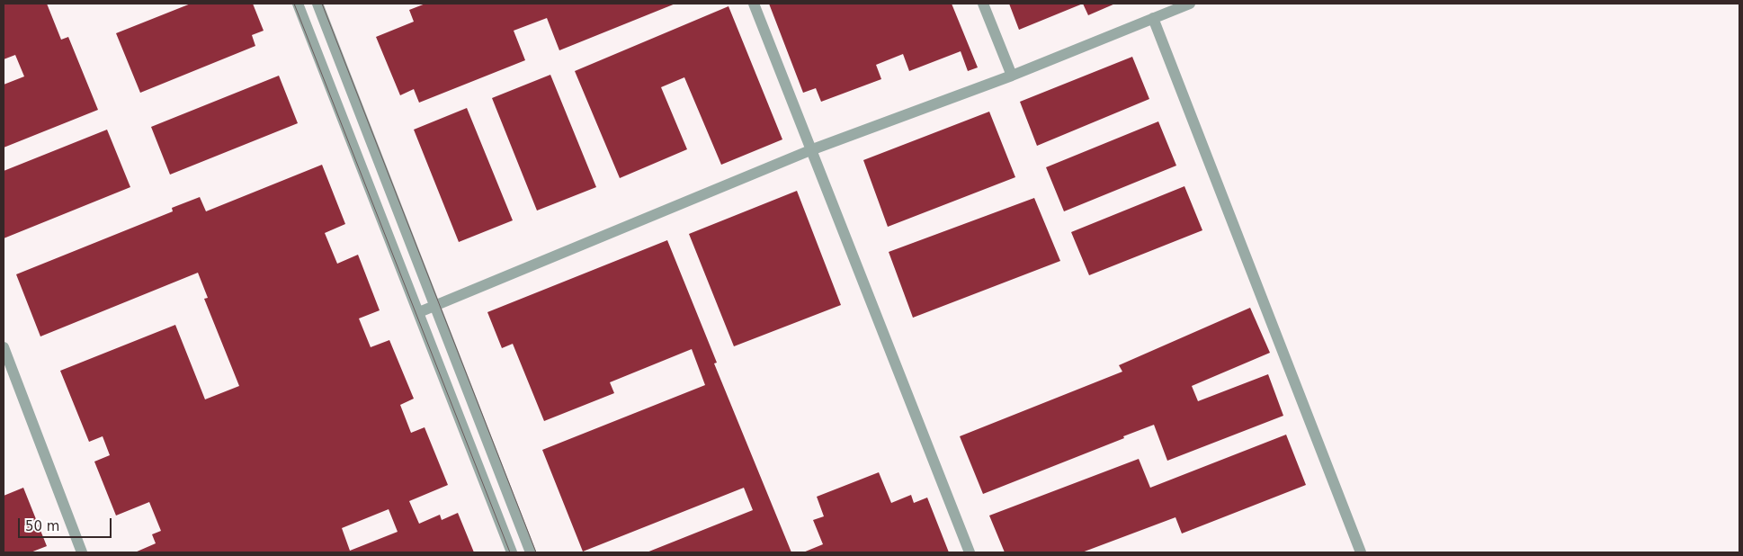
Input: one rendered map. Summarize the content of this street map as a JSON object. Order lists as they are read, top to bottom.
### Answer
{
  "scale_bar": "50 m"
}
